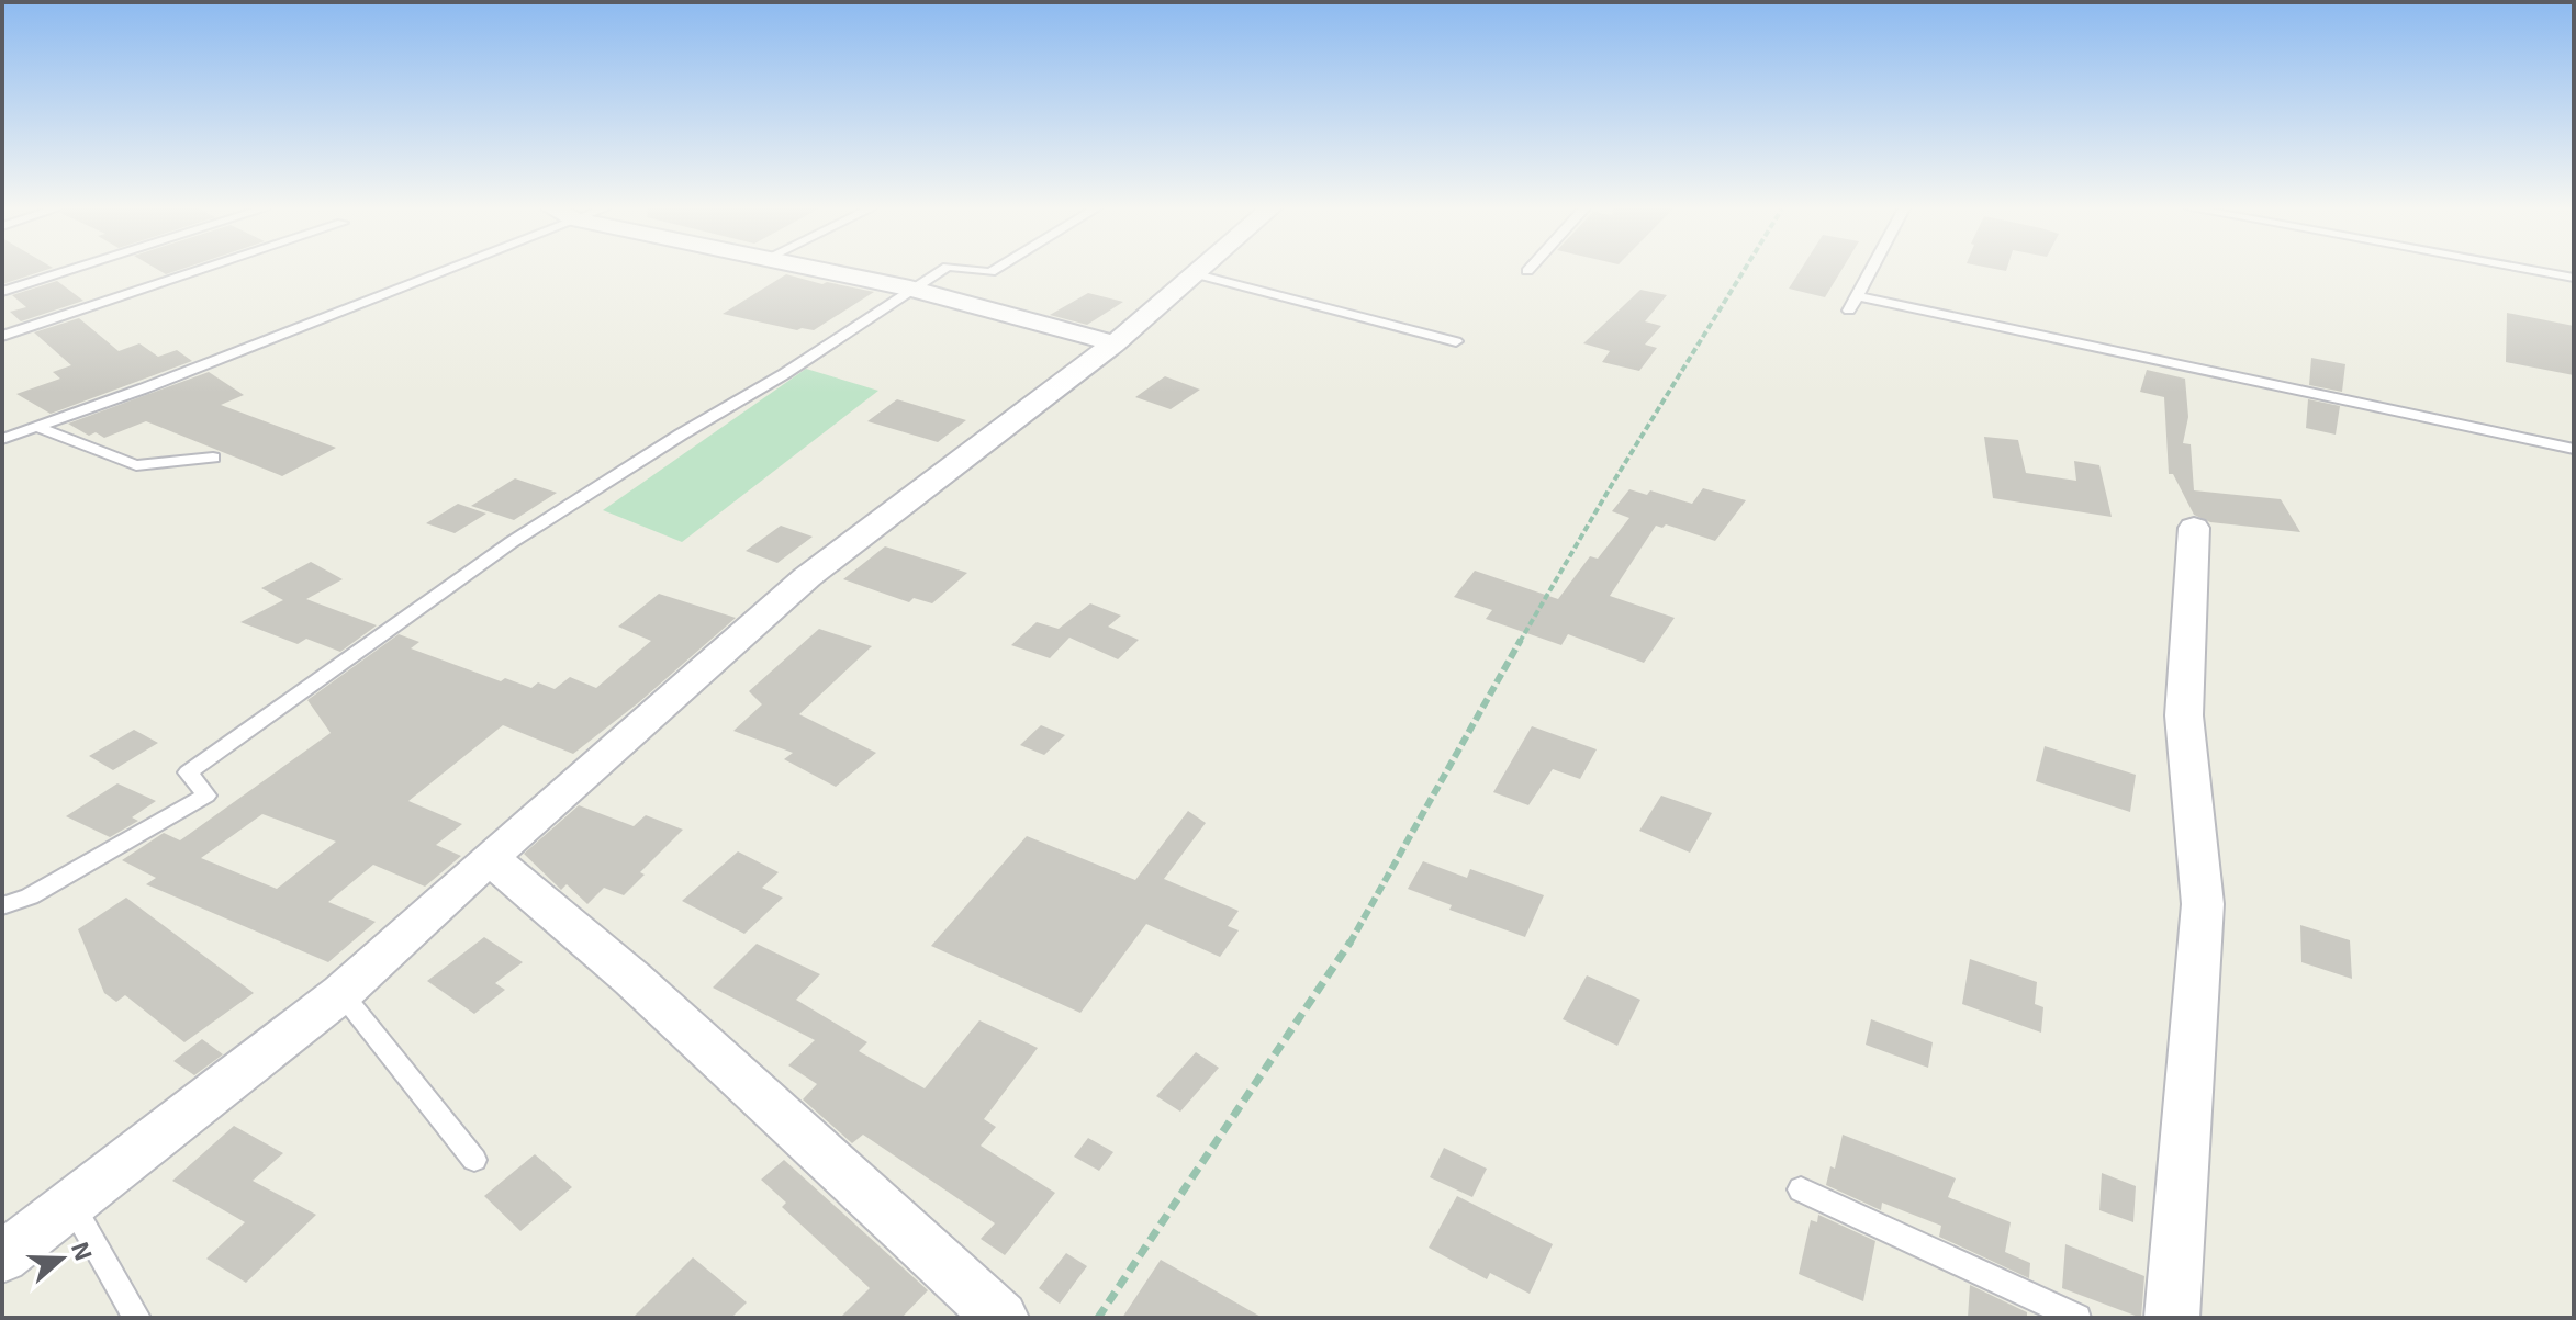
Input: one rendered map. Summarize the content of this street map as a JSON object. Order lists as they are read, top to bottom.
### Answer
{
  "north": "right"
}
